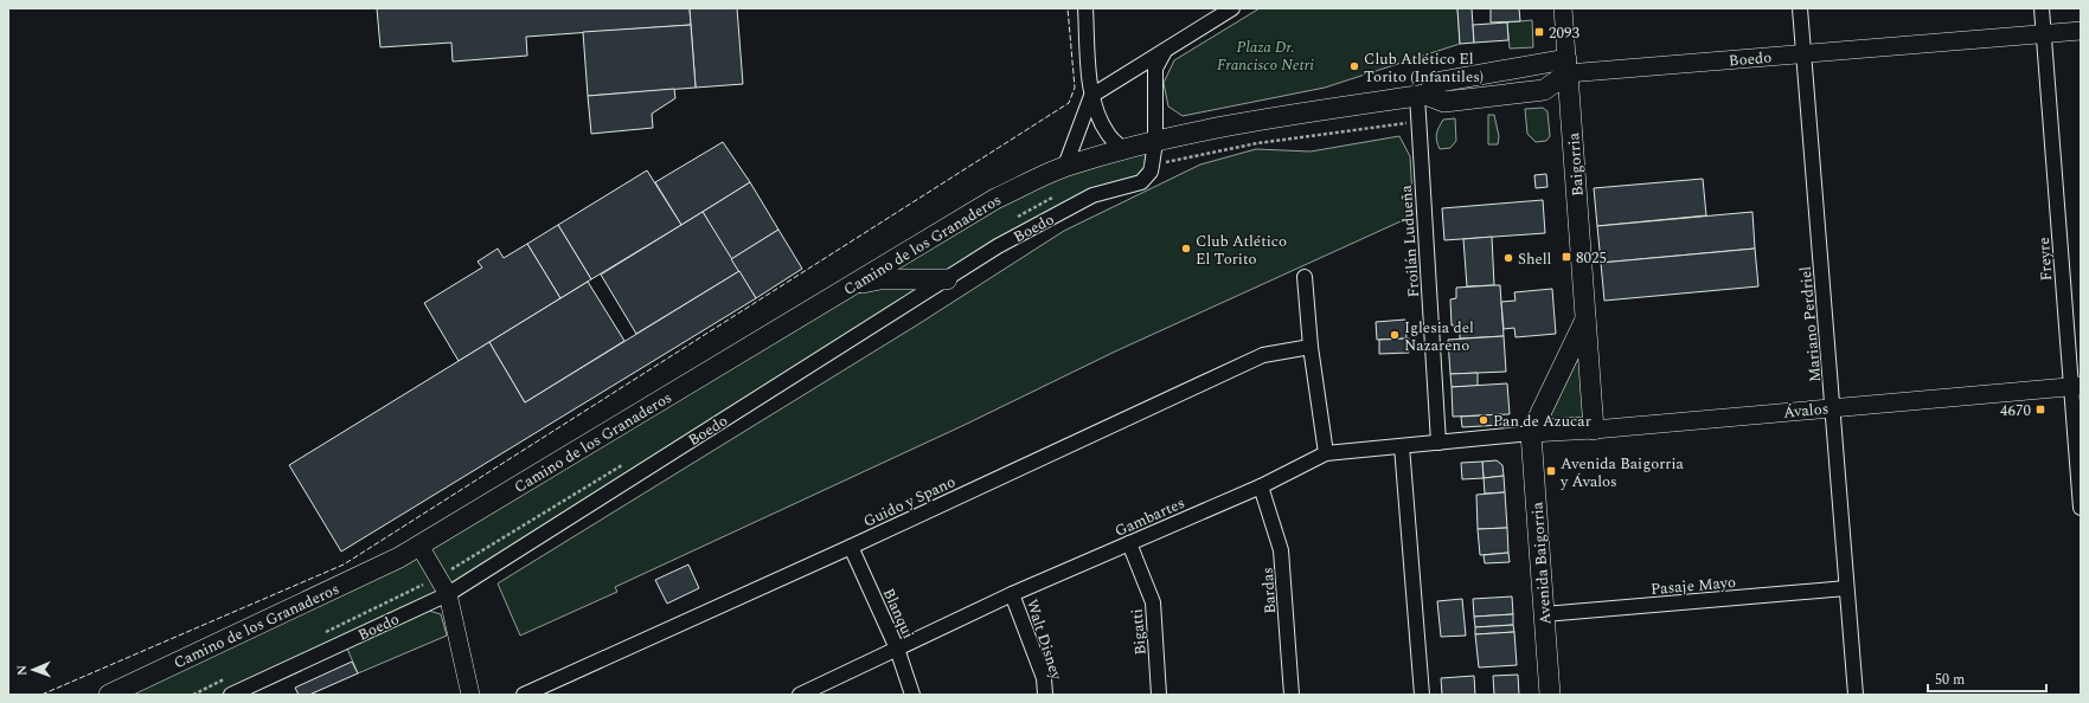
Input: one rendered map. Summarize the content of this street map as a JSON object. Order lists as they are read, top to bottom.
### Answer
{
  "streets": {
    "main road": [
      "Boedo",
      "Baigorria",
      "Camino de los Granaderos",
      "Avenida Baigorria"
    ],
    "street": [
      "Froilán Ludueña",
      "Freyre",
      "Mariano Perdriel",
      "Ávalos",
      "Guido y Spano",
      "Gambartes",
      "Pasaje Mayo",
      "Bardas",
      "Blanqui",
      "Bigatti",
      "Walt Disney"
    ]
  },
  "crossings": [
    ["Boedo", "Baigorria"],
    ["Boedo", "Froilán Ludueña"],
    ["Boedo", "Camino de los Granaderos"],
    ["Boedo", "Freyre"],
    ["Boedo", "Mariano Perdriel"],
    ["Baigorria", "Ávalos"],
    ["Baigorria", "Gambartes"],
    ["Baigorria", "Avenida Baigorria"],
    ["Froilán Ludueña", "Gambartes"],
    ["Freyre", "Ávalos"],
    ["Mariano Perdriel", "Ávalos"],
    ["Mariano Perdriel", "Pasaje Mayo"],
    ["Ávalos", "Gambartes"],
    ["Ávalos", "Avenida Baigorria"],
    ["Guido y Spano", "Blanqui"],
    ["Gambartes", "Avenida Baigorria"],
    ["Gambartes", "Bardas"],
    ["Gambartes", "Blanqui"],
    ["Gambartes", "Bigatti"],
    ["Gambartes", "Walt Disney"],
    ["Avenida Baigorria", "Pasaje Mayo"]
  ],
  "parks": ["Plaza Dr. Francisco Netri"],
  "places": {
    "transit": [
      "2093",
      "8025",
      "4670",
      "Avenida Baigorria y Ávalos"
    ],
    "other": [
      "Club Atlético El Torito (Infantiles)",
      "Club Atlético El Torito",
      "Shell",
      "Iglesia del Nazareno",
      "Pan de Azucar"
    ]
  },
  "scale_bar": "50 m",
  "north": "left"
}
